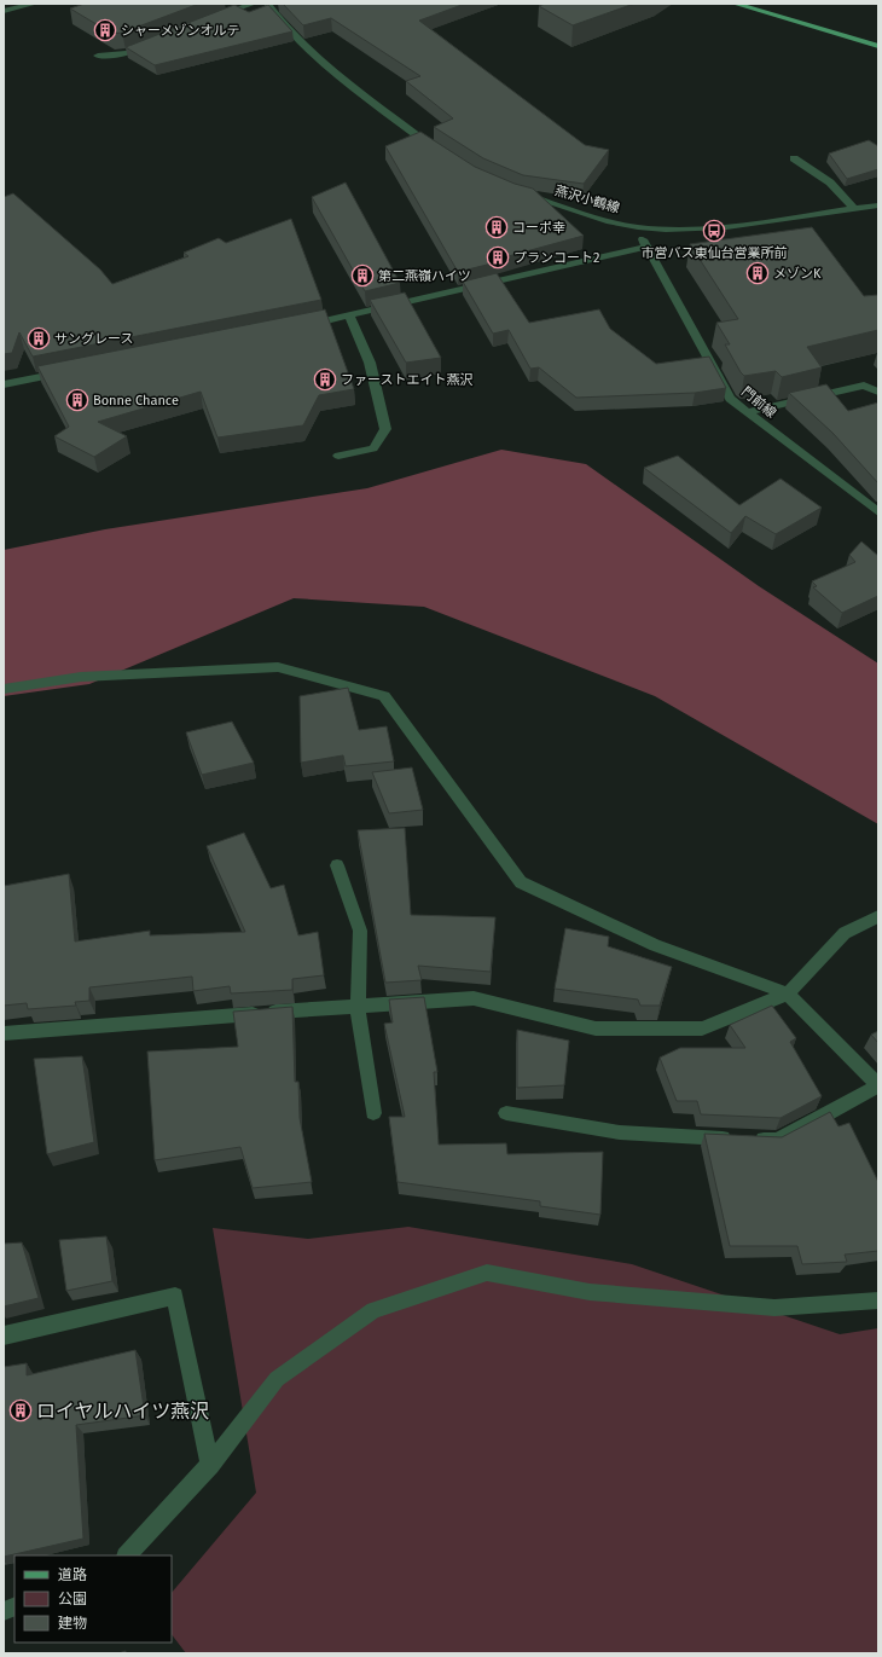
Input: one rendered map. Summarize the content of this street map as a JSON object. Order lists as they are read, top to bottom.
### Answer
{
  "streets": {
    "street": ["燕沢小鶴線", "門前線"]
  },
  "crossings": [
    ["燕沢小鶴線", "門前線"]
  ],
  "places": {
    "building": [
      "シャーメゾンオルテ",
      "コーポ幸",
      "プランコート2",
      "メゾンK",
      "第二燕嶺ハイツ",
      "サングレース",
      "ファーストエイト燕沢",
      "Bonne Chance",
      "ロイヤルハイツ燕沢"
    ],
    "bus stop": ["市営バス東仙台営業所前"]
  },
  "legend": ["道路", "公園", "建物"]
}
